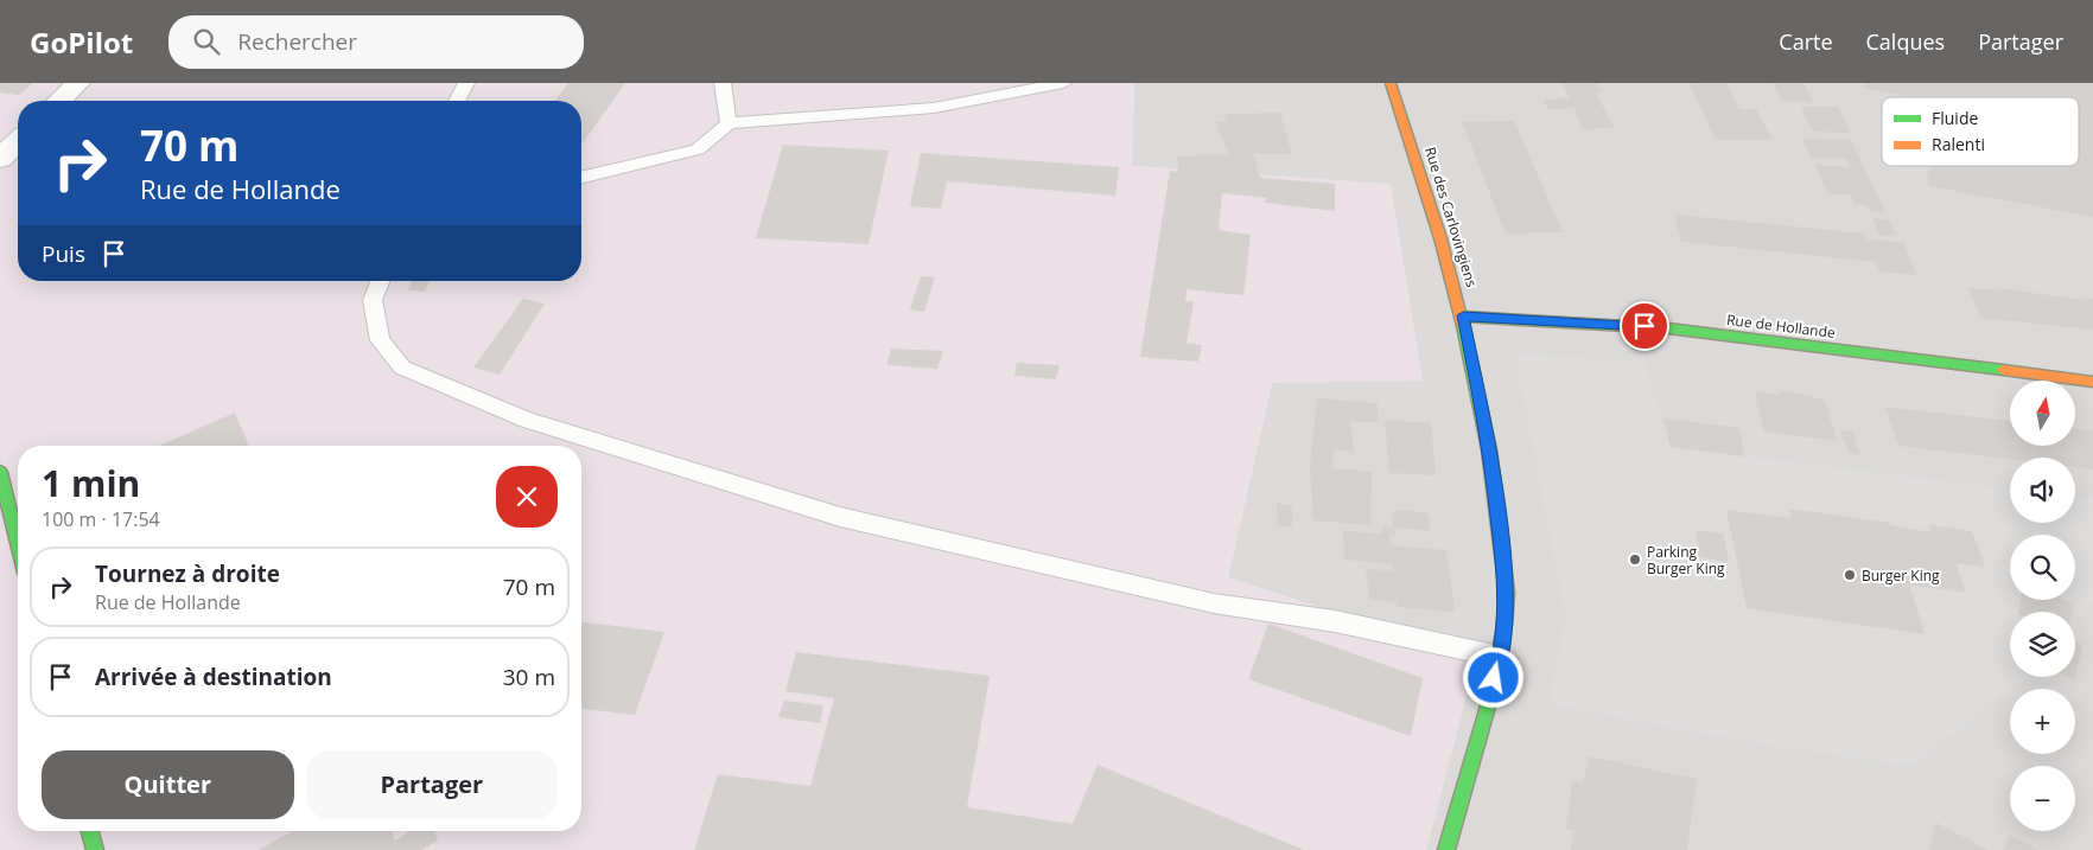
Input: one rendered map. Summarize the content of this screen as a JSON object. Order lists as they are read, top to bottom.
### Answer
{
  "streets": {
    "street": ["Rue des Carlovingiens", "Rue de Hollande"]
  },
  "crossings": [
    ["Rue des Carlovingiens", "Rue de Hollande"]
  ],
  "places": ["Parking Burger King", "Burger King"],
  "legend": ["Fluide", "Ralenti"],
  "north": "top",
  "page": {
    "header": "GoPilot",
    "search": "Rechercher",
    "nav": ["Carte", "Calques", "Partager"],
    "turn": ["70 m", "Rue de Hollande"],
    "then": "Puis",
    "map_buttons": ["+", "−"],
    "heading": ["1 min", "100 m · 17:54"],
    "list": [
      {
        "name": "Tournez à droite",
        "note": "Rue de Hollande",
        "value": "70 m"
      },
      {
        "name": "Arrivée à destination",
        "value": "30 m"
      }
    ],
    "buttons": ["Quitter", "Partager"]
  }
}
